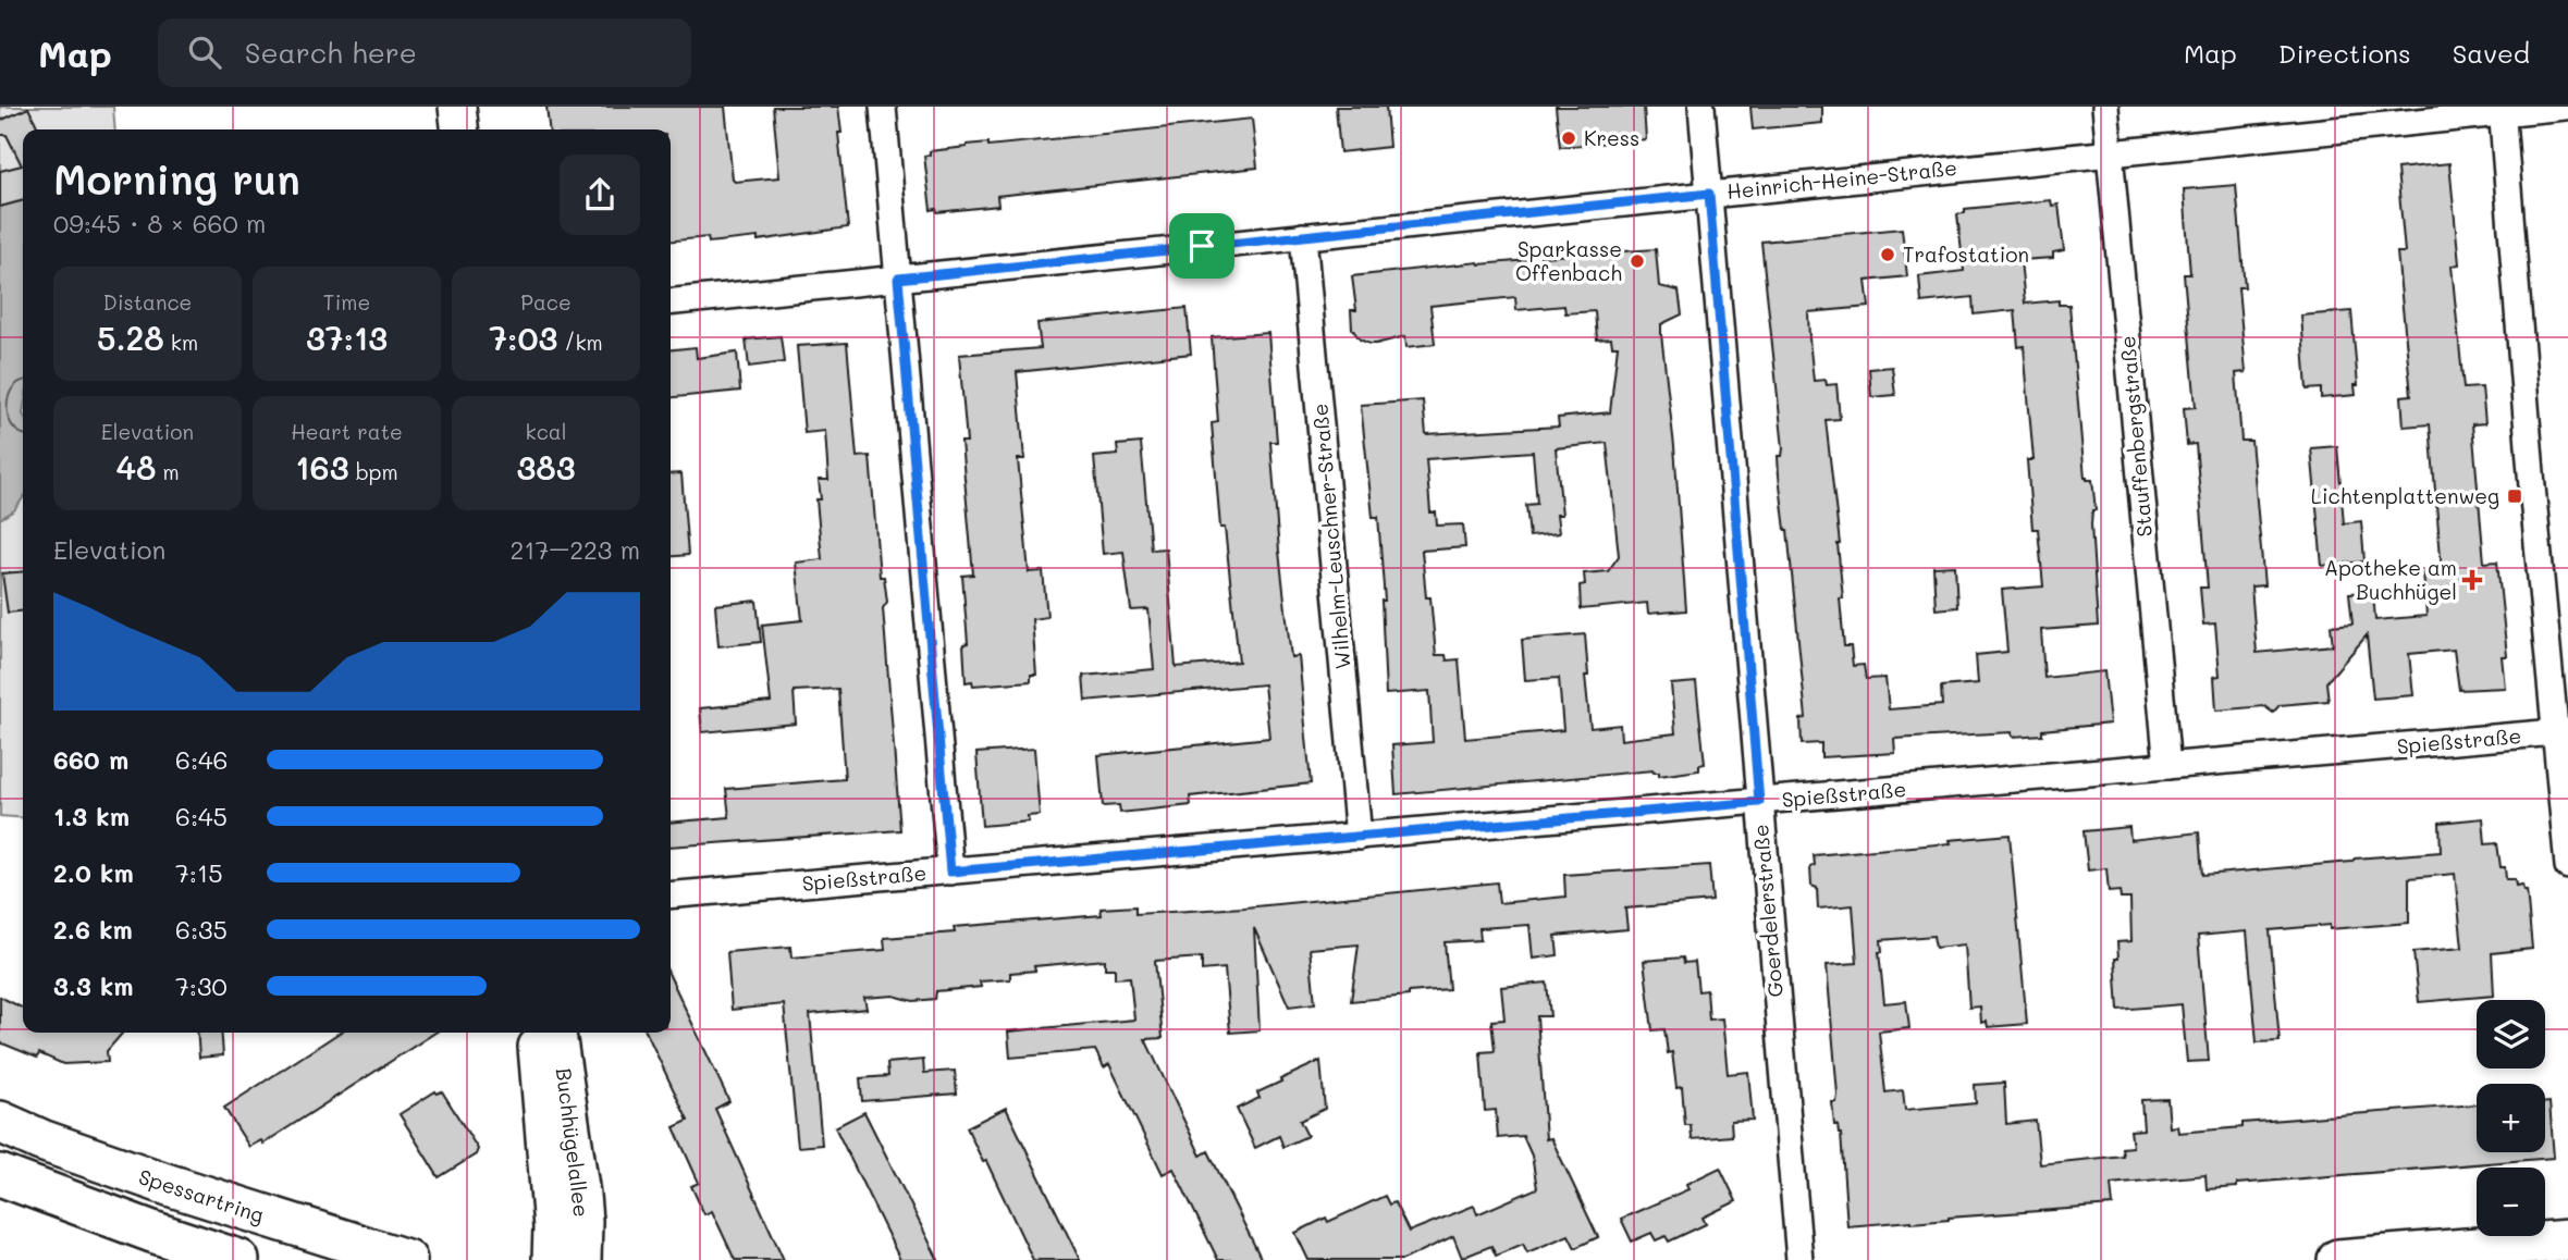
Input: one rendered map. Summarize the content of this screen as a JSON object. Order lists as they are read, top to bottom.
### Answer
{
  "streets": {
    "main road": ["Spessartring"],
    "street": [
      "Heinrich-Heine-Straße",
      "Stauffenbergstraße",
      "Wilhelm-Leuschner-Straße",
      "Spießstraße",
      "Goerdelerstraße",
      "Buchhügelallee"
    ]
  },
  "crossings": [
    ["Heinrich-Heine-Straße", "Stauffenbergstraße"],
    ["Heinrich-Heine-Straße", "Wilhelm-Leuschner-Straße"],
    ["Heinrich-Heine-Straße", "Goerdelerstraße"],
    ["Stauffenbergstraße", "Spießstraße"],
    ["Wilhelm-Leuschner-Straße", "Spießstraße"],
    ["Spießstraße", "Goerdelerstraße"]
  ],
  "places": {
    "other": ["Kress", "Trafostation", "Sparkasse Offenbach"],
    "transit": ["Lichtenplattenweg"],
    "health": ["Apotheke am Buchhügel"]
  },
  "page": {
    "header": "Map",
    "search": "Search here",
    "nav": ["Map", "Directions", "Saved"],
    "heading": ["Morning run", "09:45 · 8 × 660 m"],
    "stats": [
      ["Distance", "5.28 km"],
      ["Time", "37:13"],
      ["Pace", "7:03 /km"],
      ["Elevation", "48 m"],
      ["Heart rate", "163 bpm"],
      ["kcal", "383"]
    ],
    "chart": ["Elevation", "217–223 m"],
    "list": [
      {
        "name": "660 m",
        "note": "6:46"
      },
      {
        "name": "1.3 km",
        "note": "6:45"
      },
      {
        "name": "2.0 km",
        "note": "7:15"
      },
      {
        "name": "2.6 km",
        "note": "6:35"
      },
      {
        "name": "3.3 km",
        "note": "7:30"
      }
    ],
    "map_buttons": ["+", "−"]
  }
}
